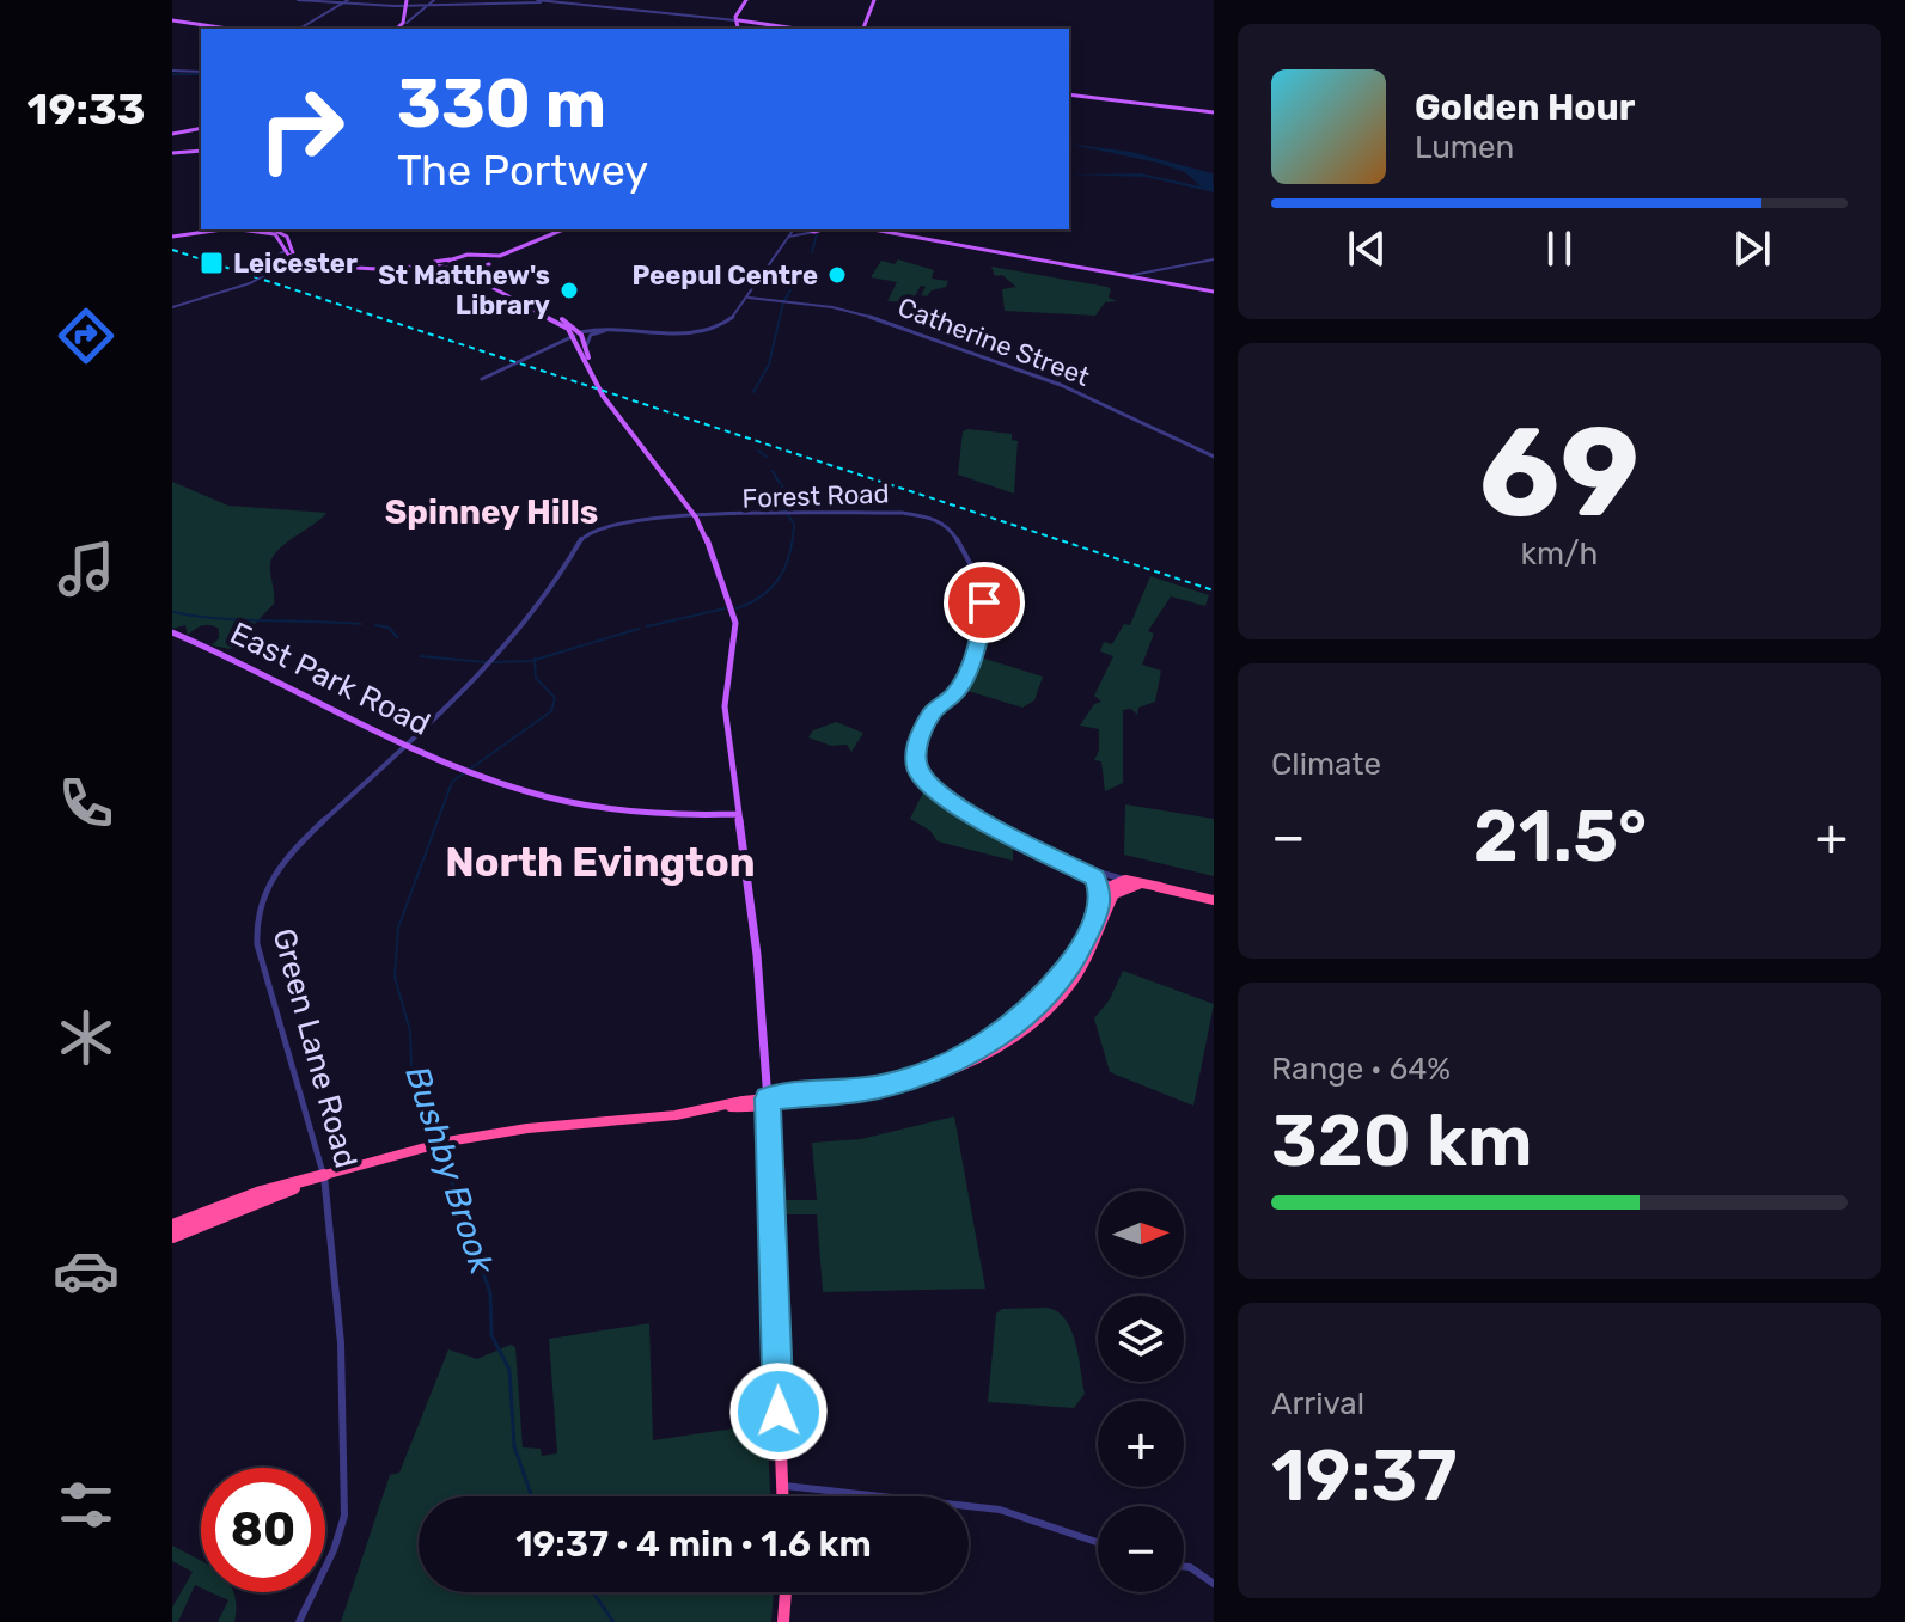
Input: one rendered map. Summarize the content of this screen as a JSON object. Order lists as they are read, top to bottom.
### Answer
{
  "streets": {
    "main road": ["East Park Road"],
    "street": ["Catherine Street", "Forest Road", "Green Lane Road"]
  },
  "crossings": [
    ["Forest Road", "Green Lane Road"],
    ["East Park Road", "Green Lane Road"]
  ],
  "districts": ["Spinney Hills", "North Evington"],
  "water": ["Bushby Brook"],
  "places": {
    "transit": ["Leicester"],
    "other": ["Peepul Centre", "St Matthew's Library"]
  },
  "north": "right",
  "page": {
    "tabs": "19:33",
    "turn": ["330 m", "The Portwey"],
    "song": ["Golden Hour", "Lumen"],
    "tile": [
      ["69", "km/h"],
      "Climate",
      ["Range · 64%", "320 km"],
      ["Arrival", "19:37"]
    ],
    "heat": ["−", "21.5°", "+"],
    "map_buttons": ["+", "−"],
    "limit": "80",
    "trip": "19:37 · 4 min · 1.6 km"
  }
}
